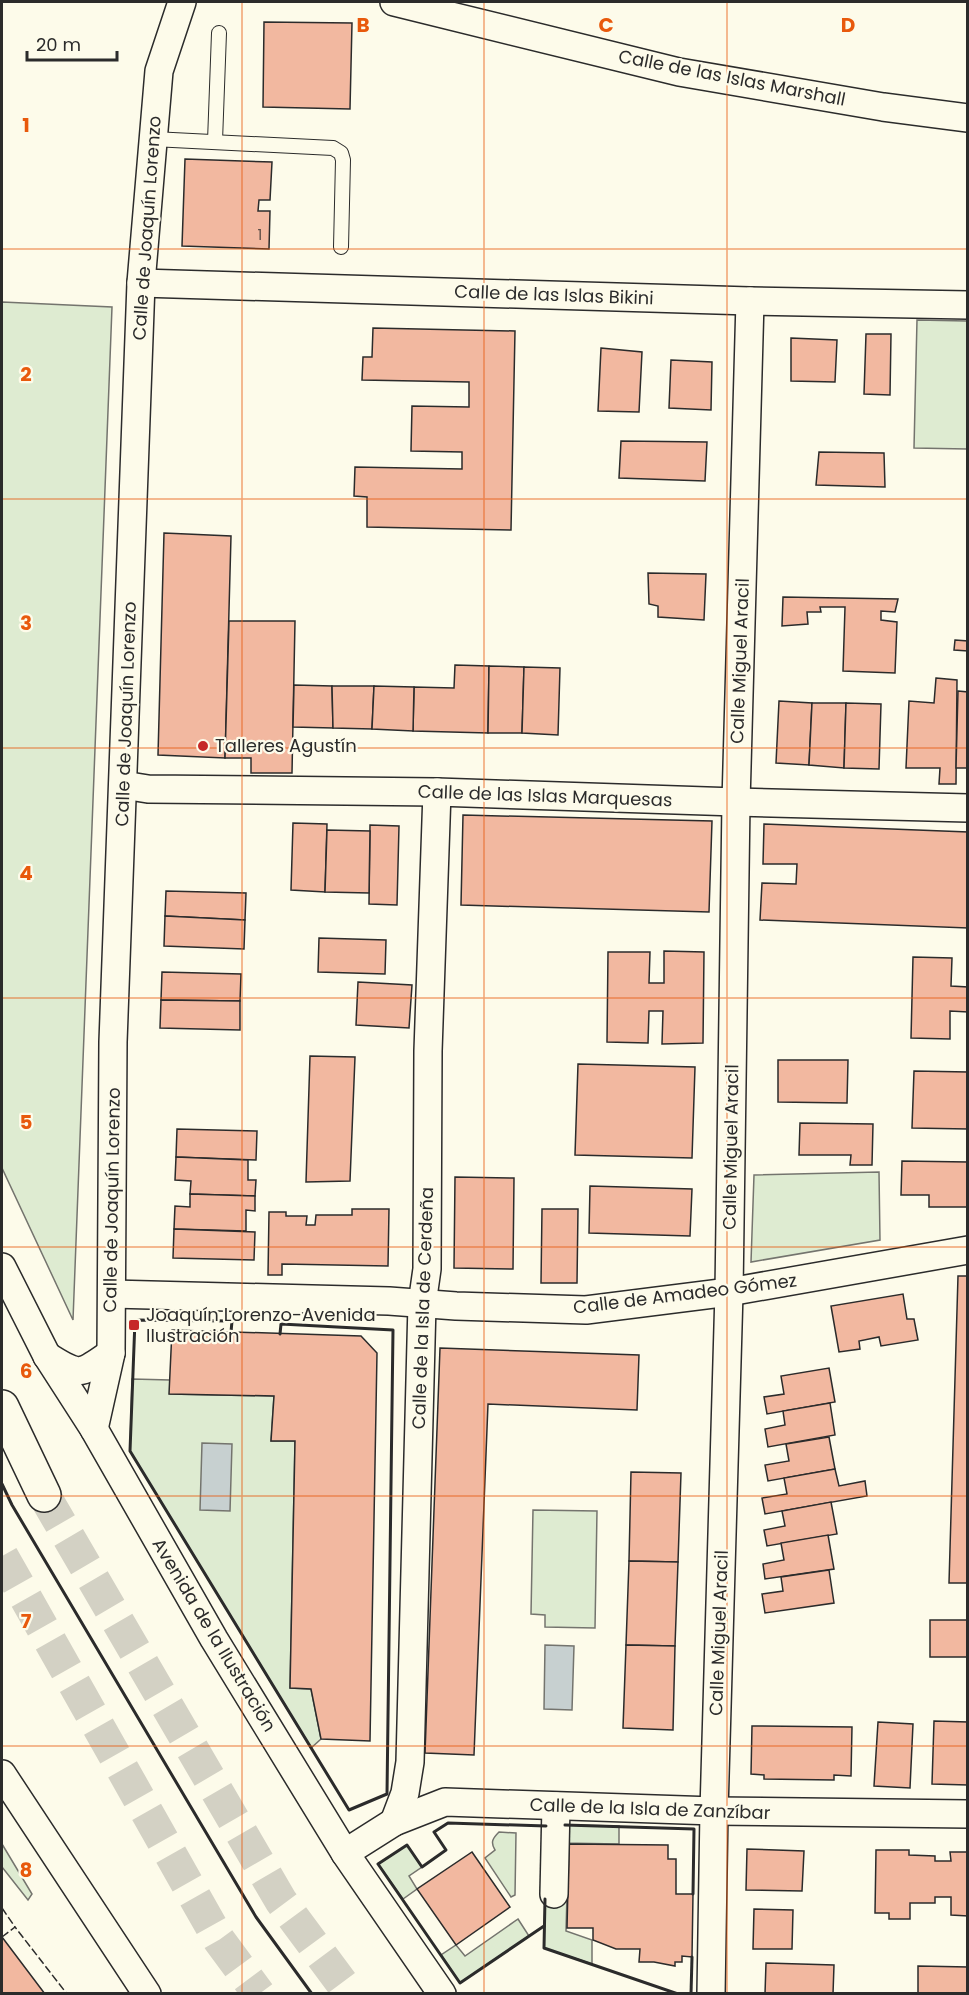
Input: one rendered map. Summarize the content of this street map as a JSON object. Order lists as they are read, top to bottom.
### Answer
{
  "streets": {
    "street": [
      "Calle de las Islas Marshall",
      "Calle de Joaquín Lorenzo",
      "Calle de las Islas Bikini",
      "Calle Miguel Aracil",
      "Calle de las Islas Marquesas",
      "Calle de Amadeo Gómez",
      "Calle de la Isla de Cerdeña",
      "Avenida de la Ilustración",
      "Calle de la Isla de Zanzíbar"
    ]
  },
  "crossings": [
    ["Calle de Joaquín Lorenzo", "Calle de las Islas Bikini"],
    ["Calle de Joaquín Lorenzo", "Calle de las Islas Marquesas"],
    ["Calle de Joaquín Lorenzo", "Calle de Amadeo Gómez"],
    ["Calle de Joaquín Lorenzo", "Avenida de la Ilustración"],
    ["Calle de las Islas Bikini", "Calle Miguel Aracil"],
    ["Calle Miguel Aracil", "Calle de las Islas Marquesas"],
    ["Calle Miguel Aracil", "Calle de Amadeo Gómez"],
    ["Calle Miguel Aracil", "Calle de la Isla de Zanzíbar"],
    ["Calle de las Islas Marquesas", "Calle de la Isla de Cerdeña"],
    ["Calle de Amadeo Gómez", "Calle de la Isla de Cerdeña"],
    ["Calle de la Isla de Cerdeña", "Calle de la Isla de Zanzíbar"],
    ["Avenida de la Ilustración", "Calle de la Isla de Zanzíbar"]
  ],
  "places": {
    "other": ["Talleres Agustín"],
    "transit": ["Joaquín Lorenzo-Avenida Ilustración"]
  },
  "house_numbers": ["1"],
  "scale_bar": "20 m",
  "grid": {
    "columns": ["B", "C", "D"],
    "rows": [
      "1",
      "2",
      "3",
      "4",
      "5",
      "6",
      "7",
      "8"
    ]
  }
}
